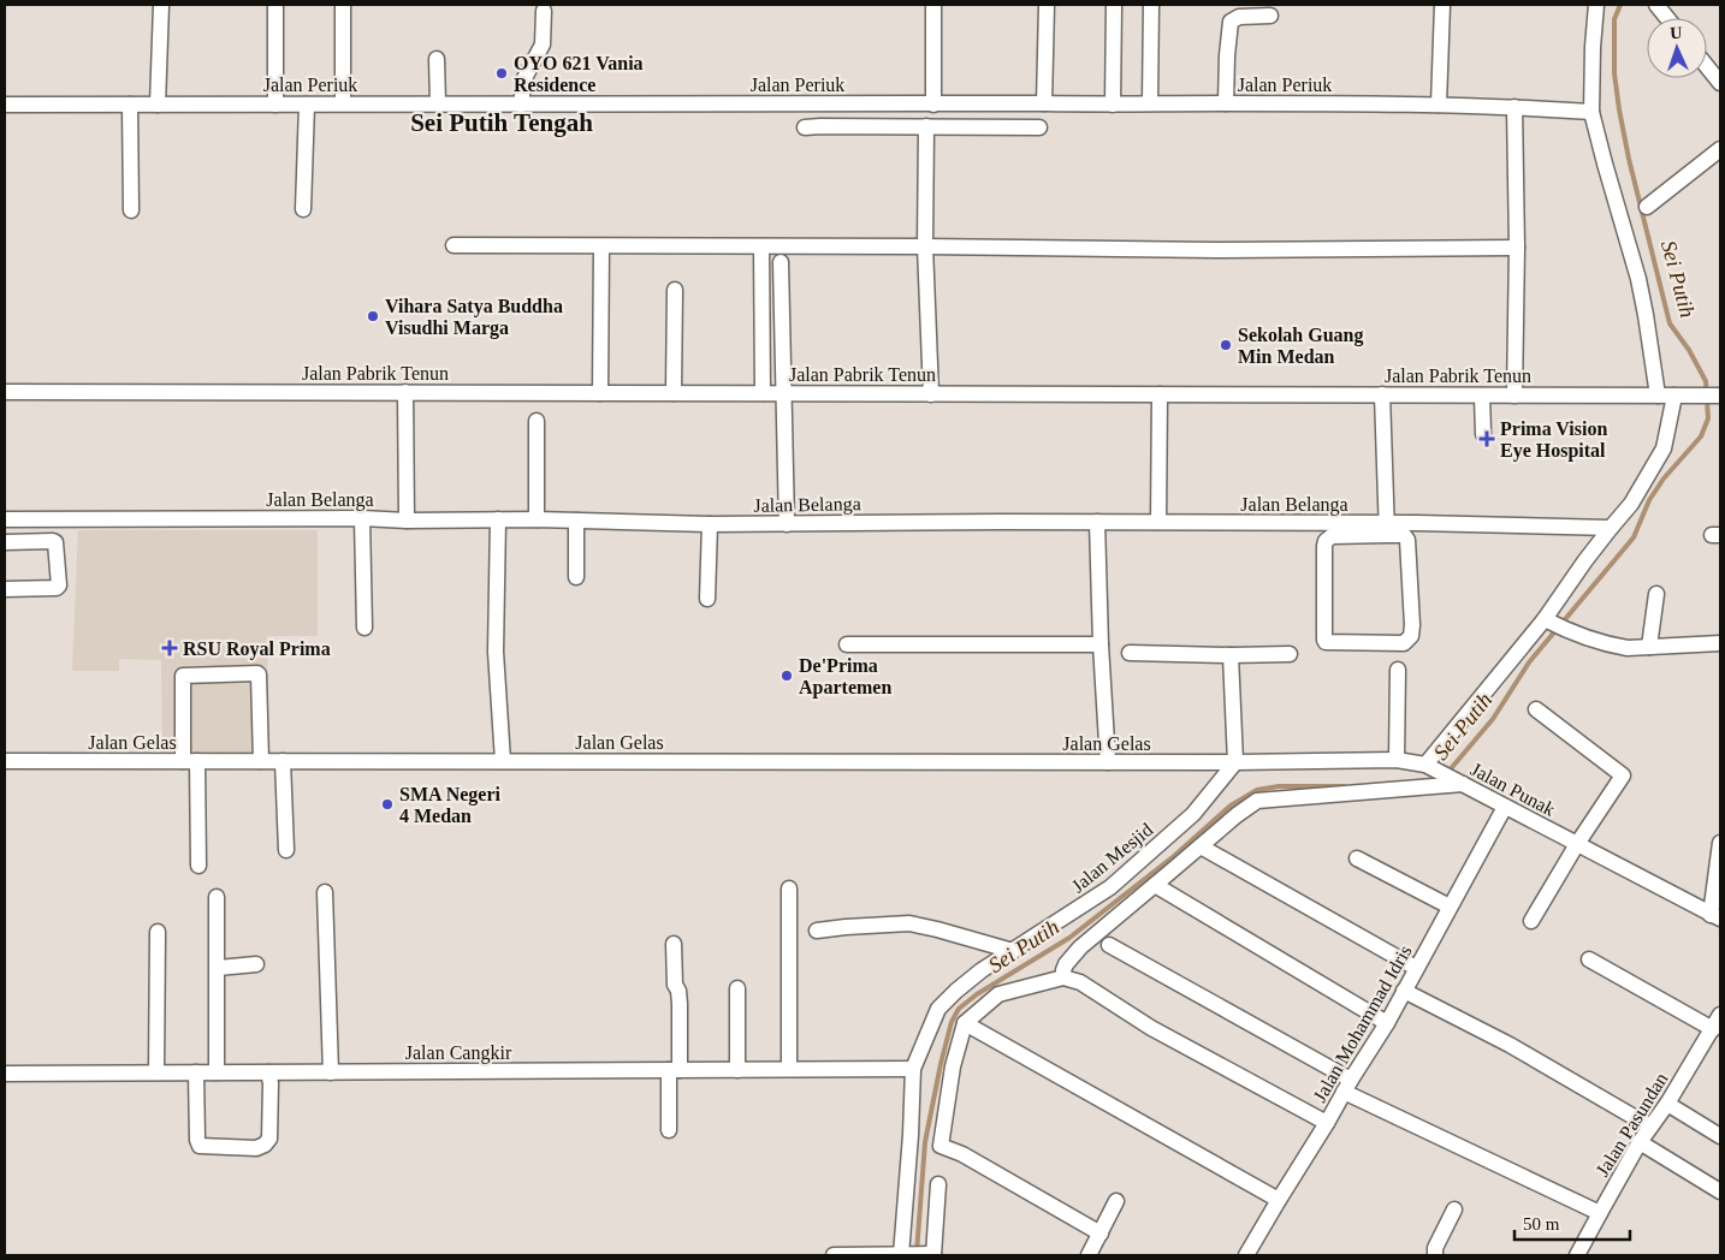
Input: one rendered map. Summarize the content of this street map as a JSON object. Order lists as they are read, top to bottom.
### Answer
{
  "streets": {
    "street": [
      "Jalan Periuk",
      "Jalan Pabrik Tenun",
      "Jalan Belanga",
      "Jalan Gelas",
      "Jalan Punak",
      "Jalan Mesjid",
      "Jalan Mohammad Idris",
      "Jalan Cangkir",
      "Jalan Pasundan"
    ]
  },
  "crossings": [
    ["Jalan Gelas", "Jalan Punak"],
    ["Jalan Gelas", "Jalan Mesjid"],
    ["Jalan Punak", "Jalan Mesjid"],
    ["Jalan Punak", "Jalan Mohammad Idris"],
    ["Jalan Mesjid", "Jalan Cangkir"]
  ],
  "districts": ["Sei Putih Tengah"],
  "water": ["Sei Putih"],
  "places": {
    "other": [
      "OYO 621 Vania Residence",
      "Vihara Satya Buddha Visudhi Marga",
      "Sekolah Guang Min Medan",
      "De'Prima Apartemen",
      "SMA Negeri 4 Medan"
    ],
    "health": ["Prima Vision Eye Hospital", "RSU Royal Prima"]
  },
  "scale_bar": "50 m",
  "north": "top"
}
